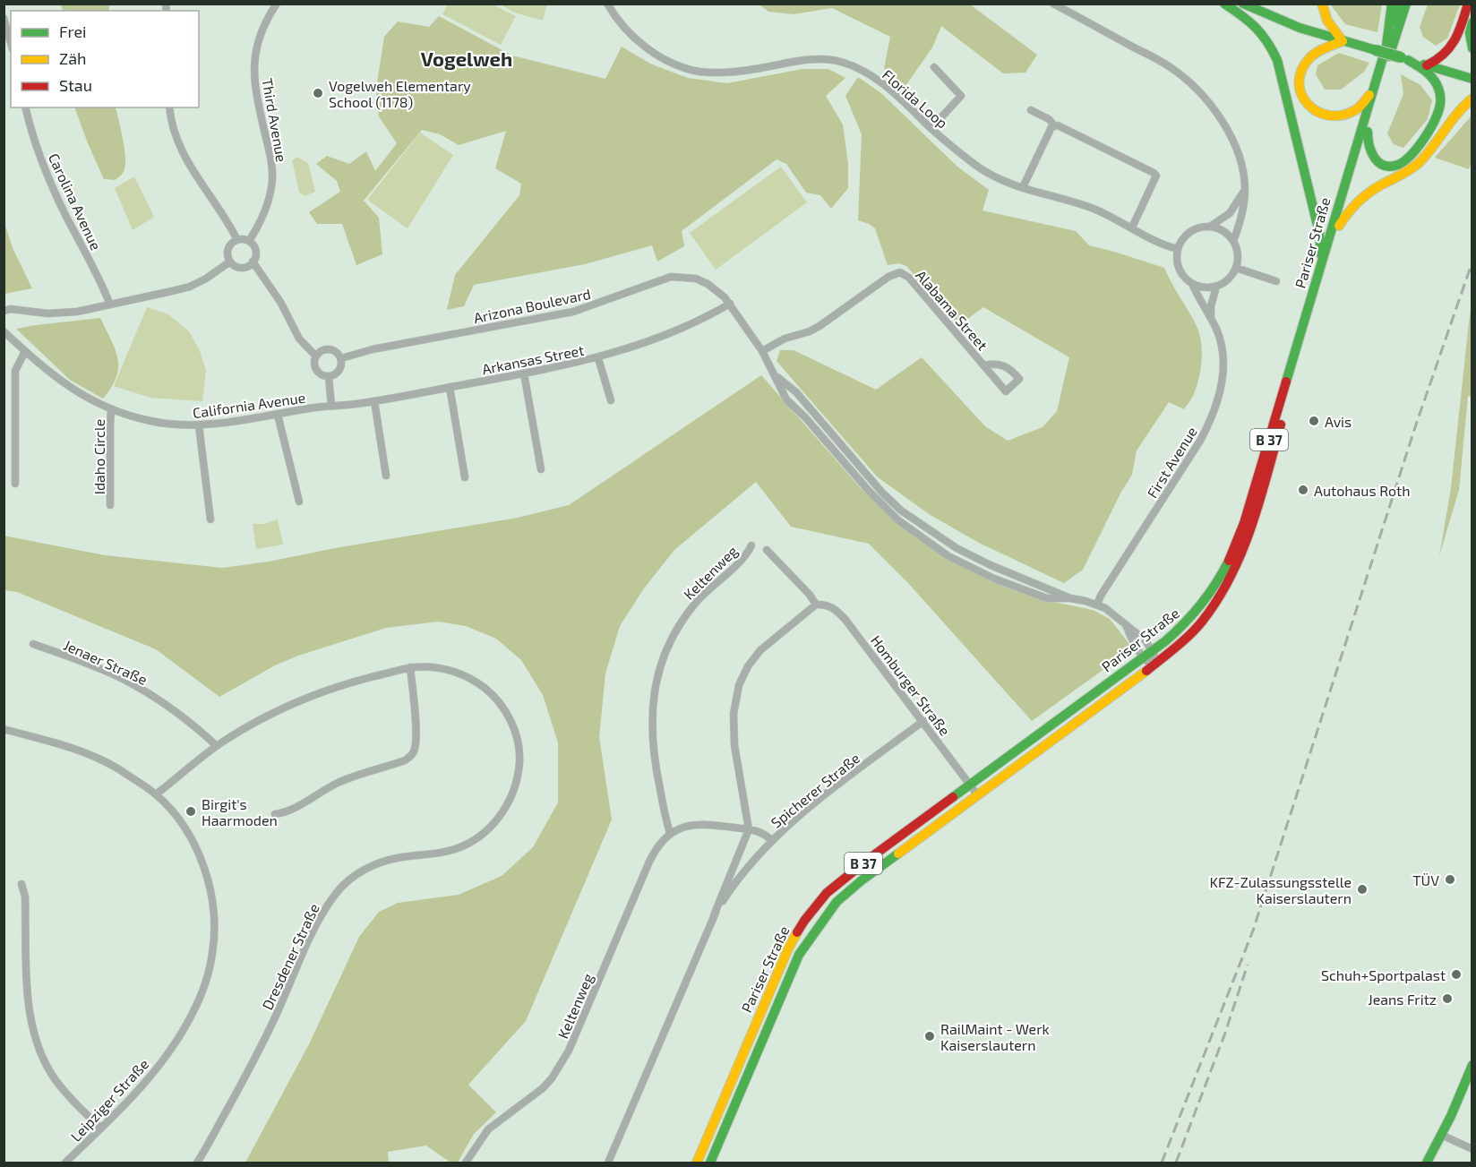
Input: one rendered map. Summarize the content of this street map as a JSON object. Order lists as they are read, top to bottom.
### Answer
{
  "streets": {
    "main road": ["Pariser Straße", "B 37"],
    "street": [
      "Florida Loop",
      "Third Avenue",
      "Carolina Avenue",
      "Arizona Boulevard",
      "Alabama Street",
      "Arkansas Street",
      "California Avenue",
      "Idaho Circle",
      "First Avenue",
      "Keltenweg",
      "Jenaer Straße",
      "Homburger Straße",
      "Spicherer Straße",
      "Dresdener Straße",
      "Leipziger Straße"
    ]
  },
  "crossings": [
    ["Florida Loop", "First Avenue"],
    ["Pariser Straße", "Arizona Boulevard"],
    ["Pariser Straße", "Homburger Straße"],
    ["Arizona Boulevard", "Alabama Street"],
    ["Arizona Boulevard", "Arkansas Street"],
    ["Arizona Boulevard", "First Avenue"],
    ["Arkansas Street", "California Avenue"],
    ["California Avenue", "Idaho Circle"],
    ["Jenaer Straße", "Dresdener Straße"],
    ["Homburger Straße", "Spicherer Straße"],
    ["Dresdener Straße", "Leipziger Straße"]
  ],
  "districts": ["Vogelweh"],
  "places": [
    "Vogelweh Elementary School (1178)",
    "Avis",
    "Autohaus Roth",
    "Birgit's Haarmoden",
    "TÜV",
    "KFZ-Zulassungsstelle Kaiserslautern",
    "Schuh+Sportpalast",
    "Jeans Fritz",
    "RailMaint - Werk Kaiserslautern"
  ],
  "legend": ["Frei", "Zäh", "Stau"]
}
